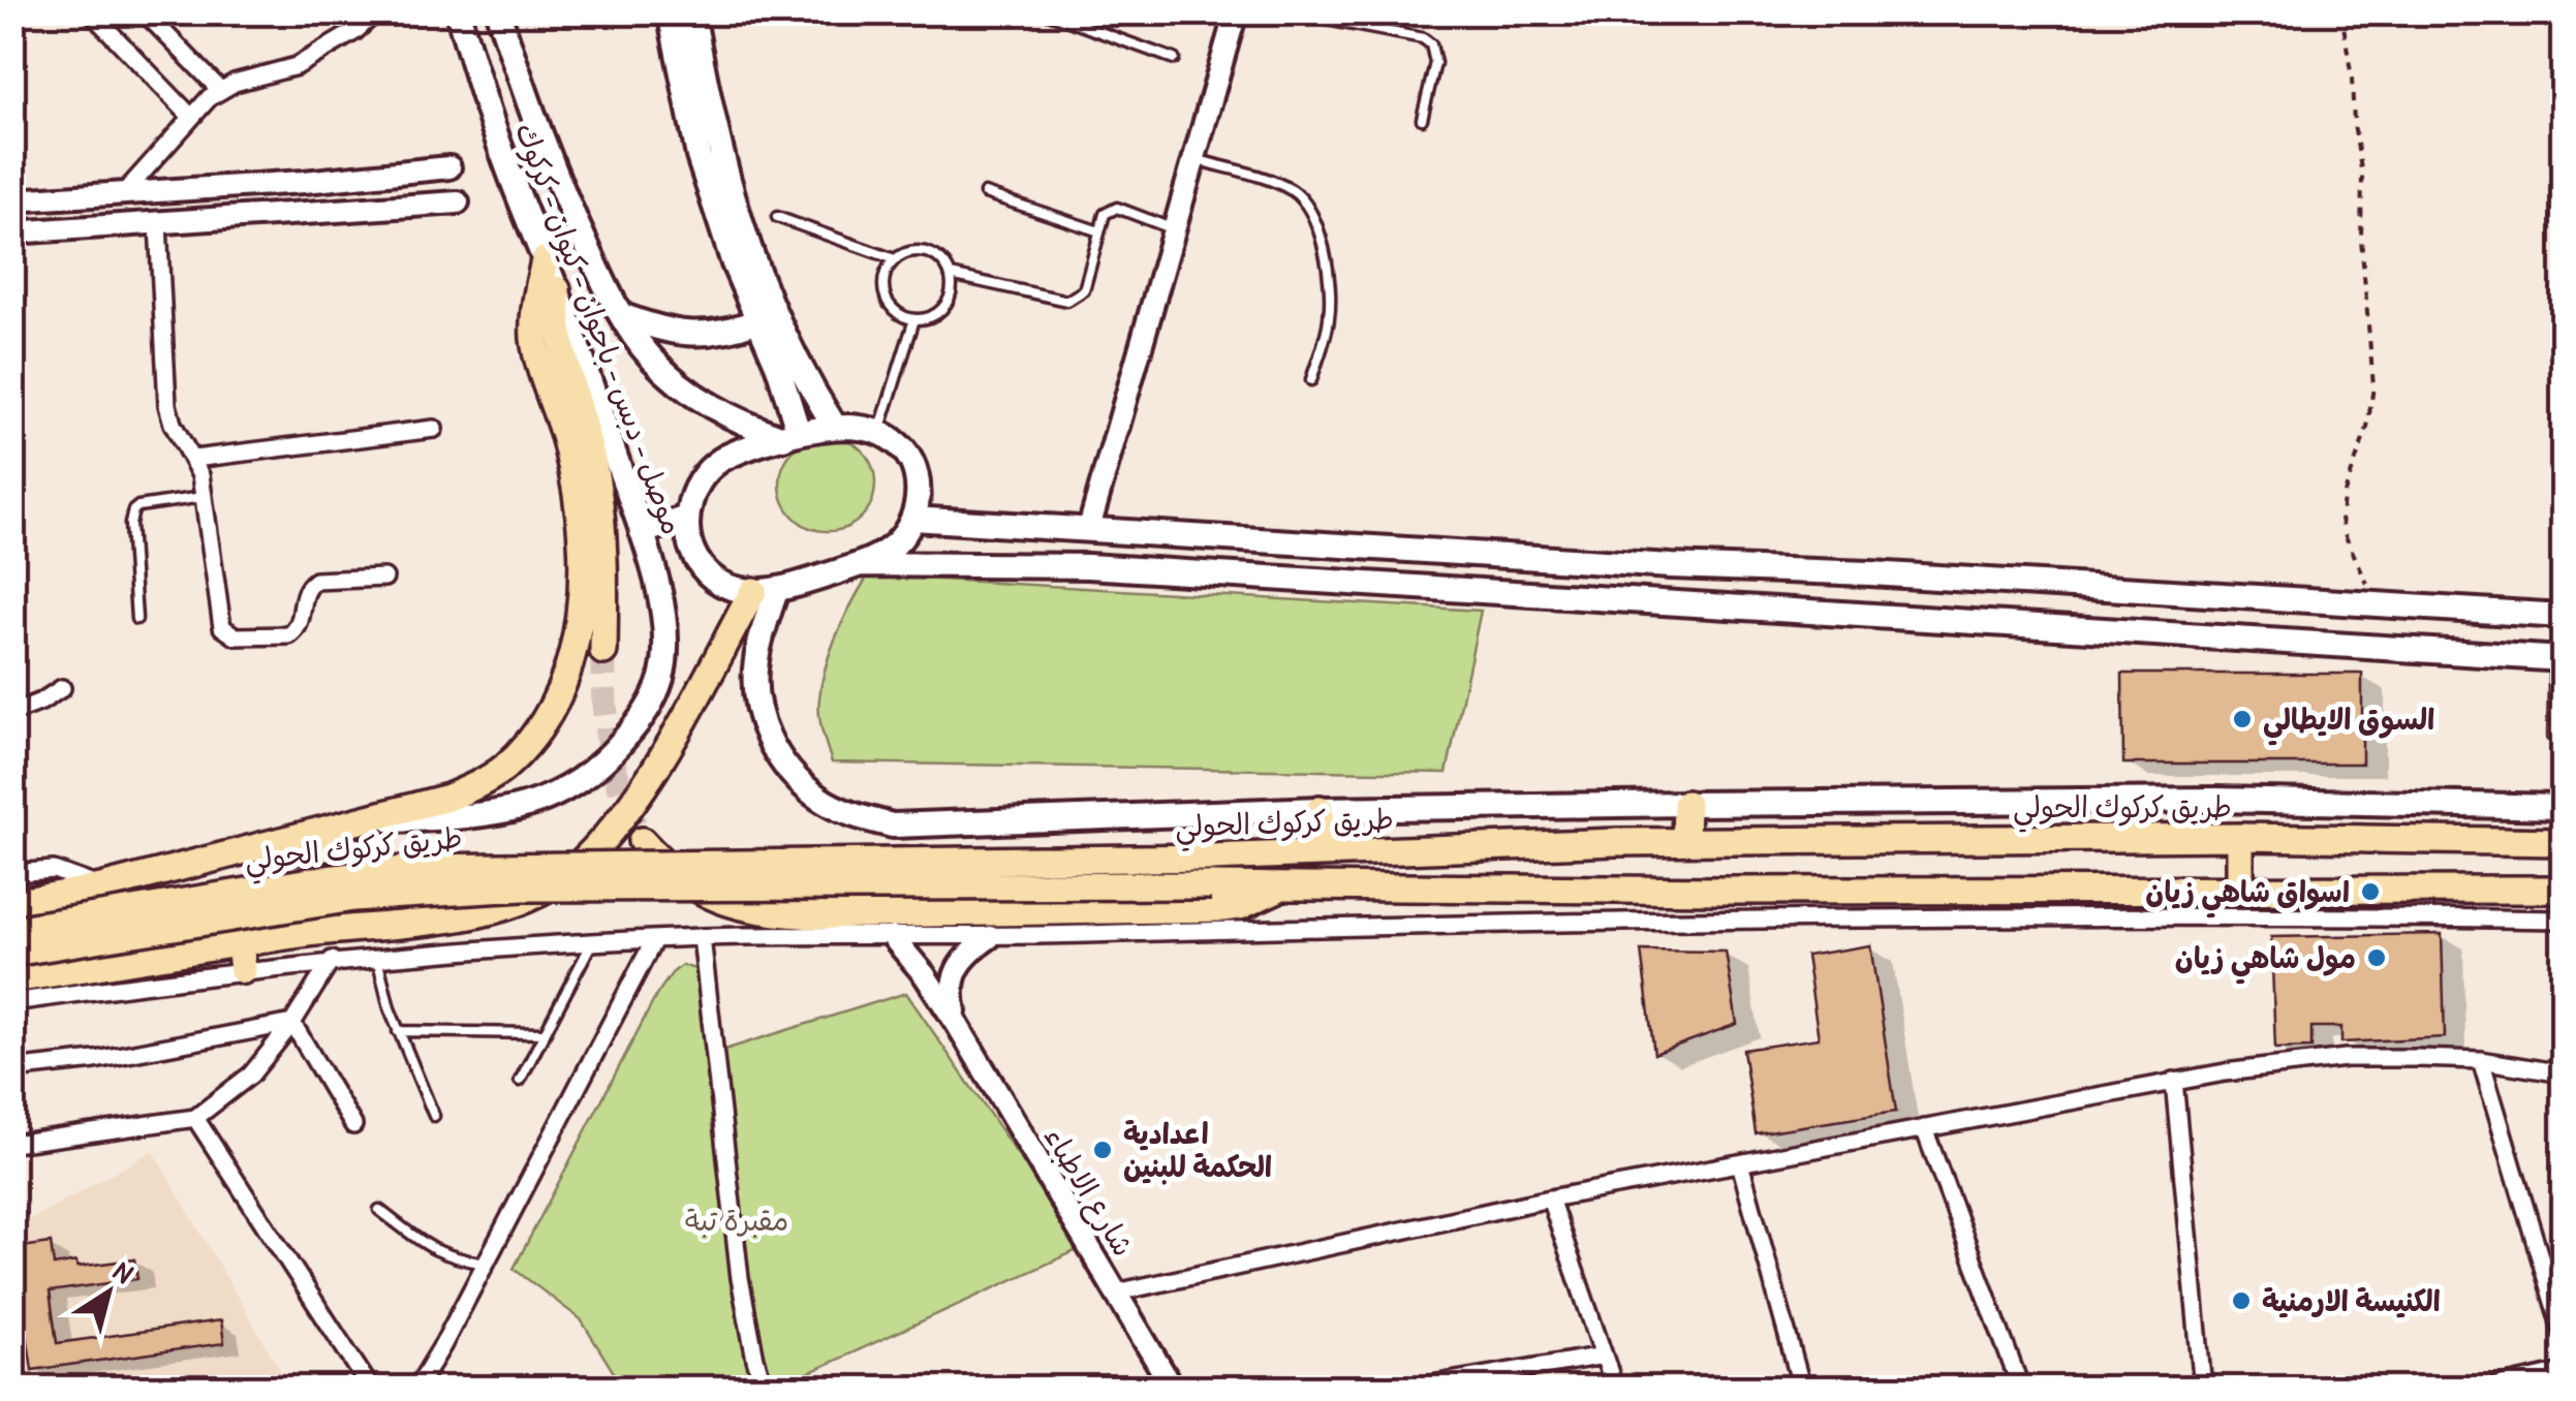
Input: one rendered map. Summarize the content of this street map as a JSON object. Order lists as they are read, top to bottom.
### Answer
{
  "streets": {
    "highway": ["طريق كركوك الحولي"],
    "main road": ["موصل - دبس - باجوان - كيوان - كركوك"],
    "street": ["شارع الاطباء"]
  },
  "parks": ["مقبرة تبة"],
  "places": [
    "السوق الايطالي",
    "اسواق شاهي زيان",
    "مول شاهي زيان",
    "اعدادية الحكمة للبنين",
    "الكنيسة الارمنية"
  ],
  "north": "top right"
}
